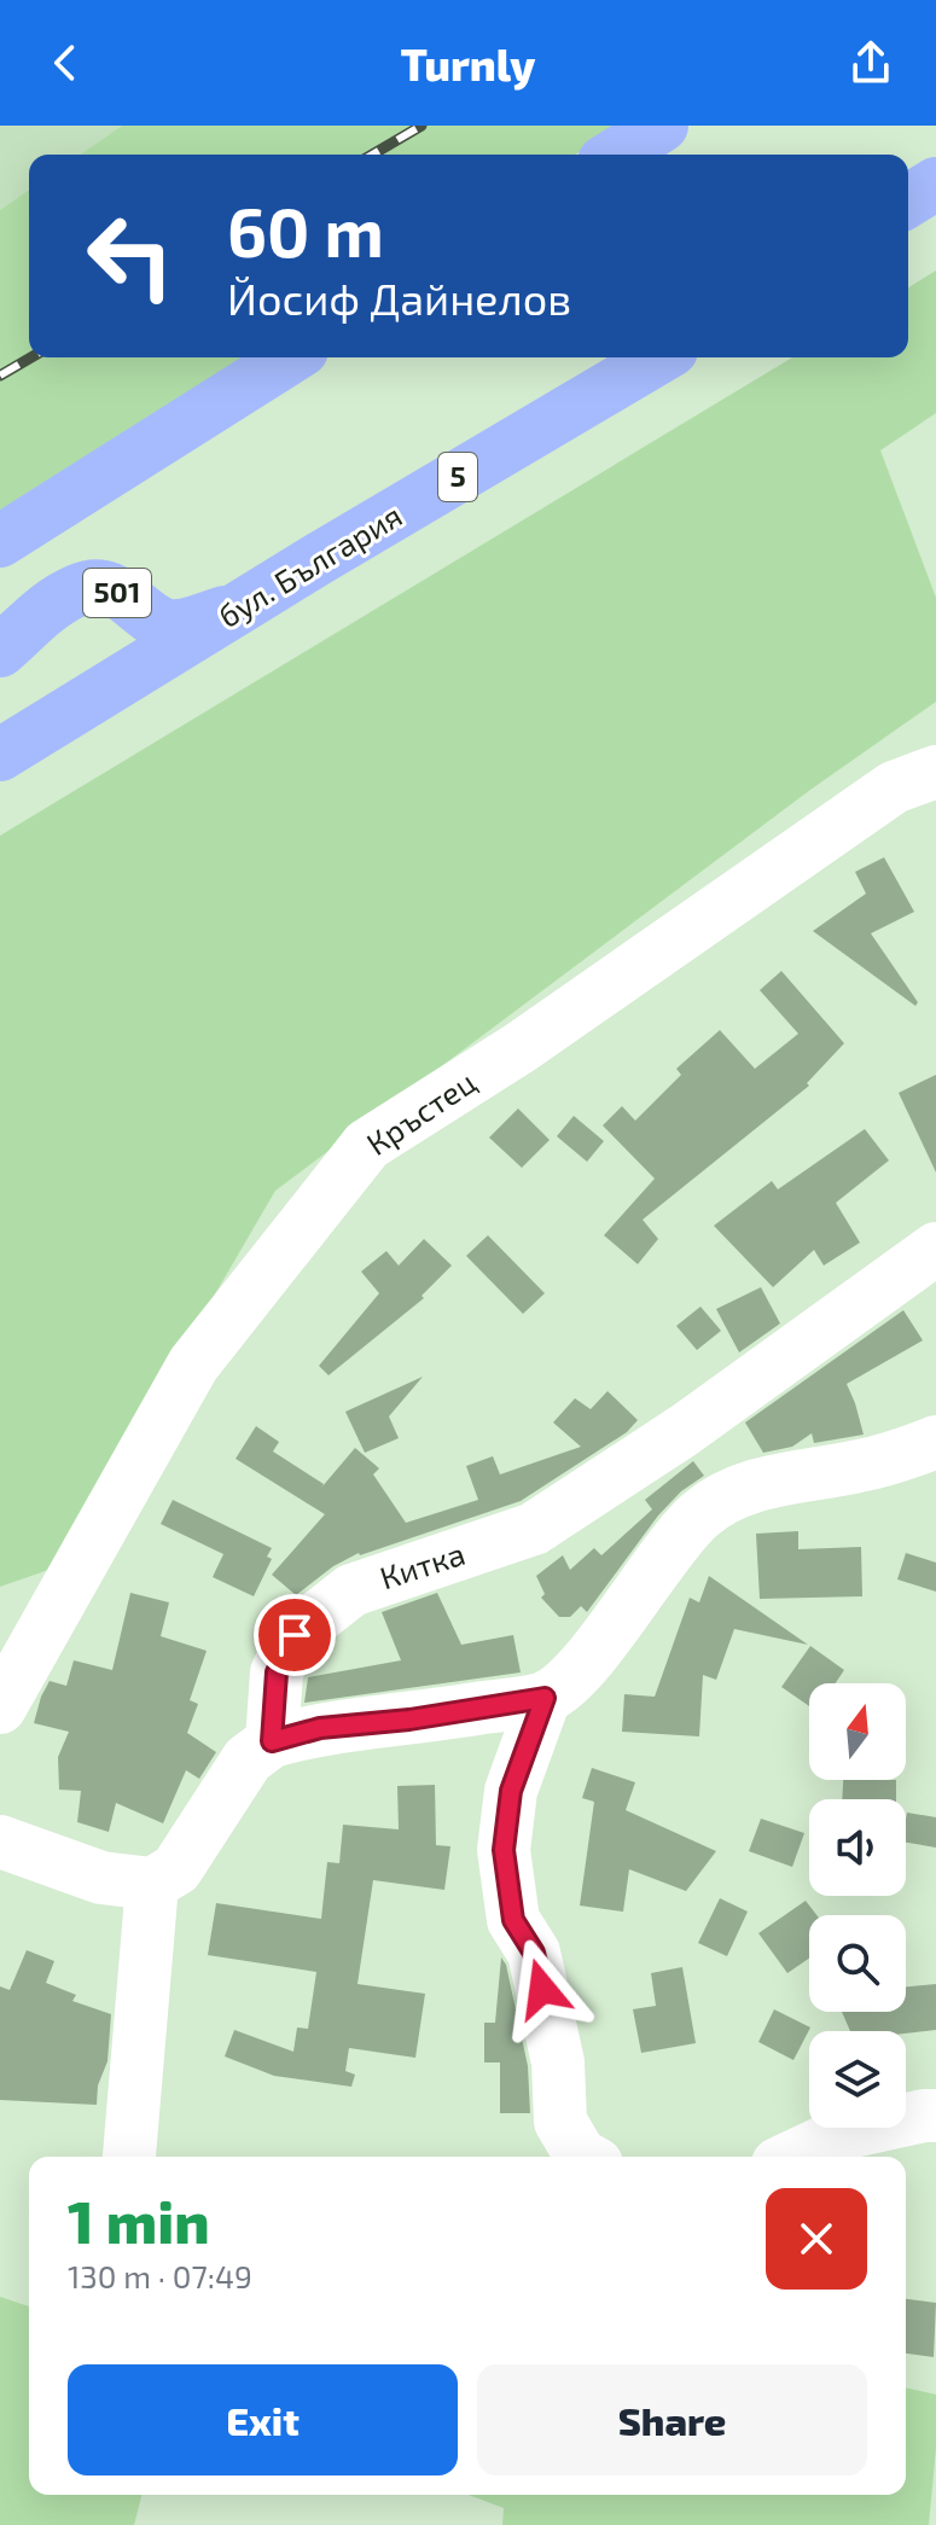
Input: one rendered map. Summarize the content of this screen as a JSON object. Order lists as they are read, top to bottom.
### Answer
{
  "streets": {
    "highway": ["5", "бул. България", "501"],
    "street": ["Кръстец", "Китка"]
  },
  "crossings": [
    ["бул. България", "501"]
  ],
  "north": "top",
  "page": {
    "header": "Turnly",
    "turn": ["60 m", "Йосиф Дайнелов"],
    "heading": ["1 min", "130 m · 07:49"],
    "buttons": ["Exit", "Share"]
  }
}
